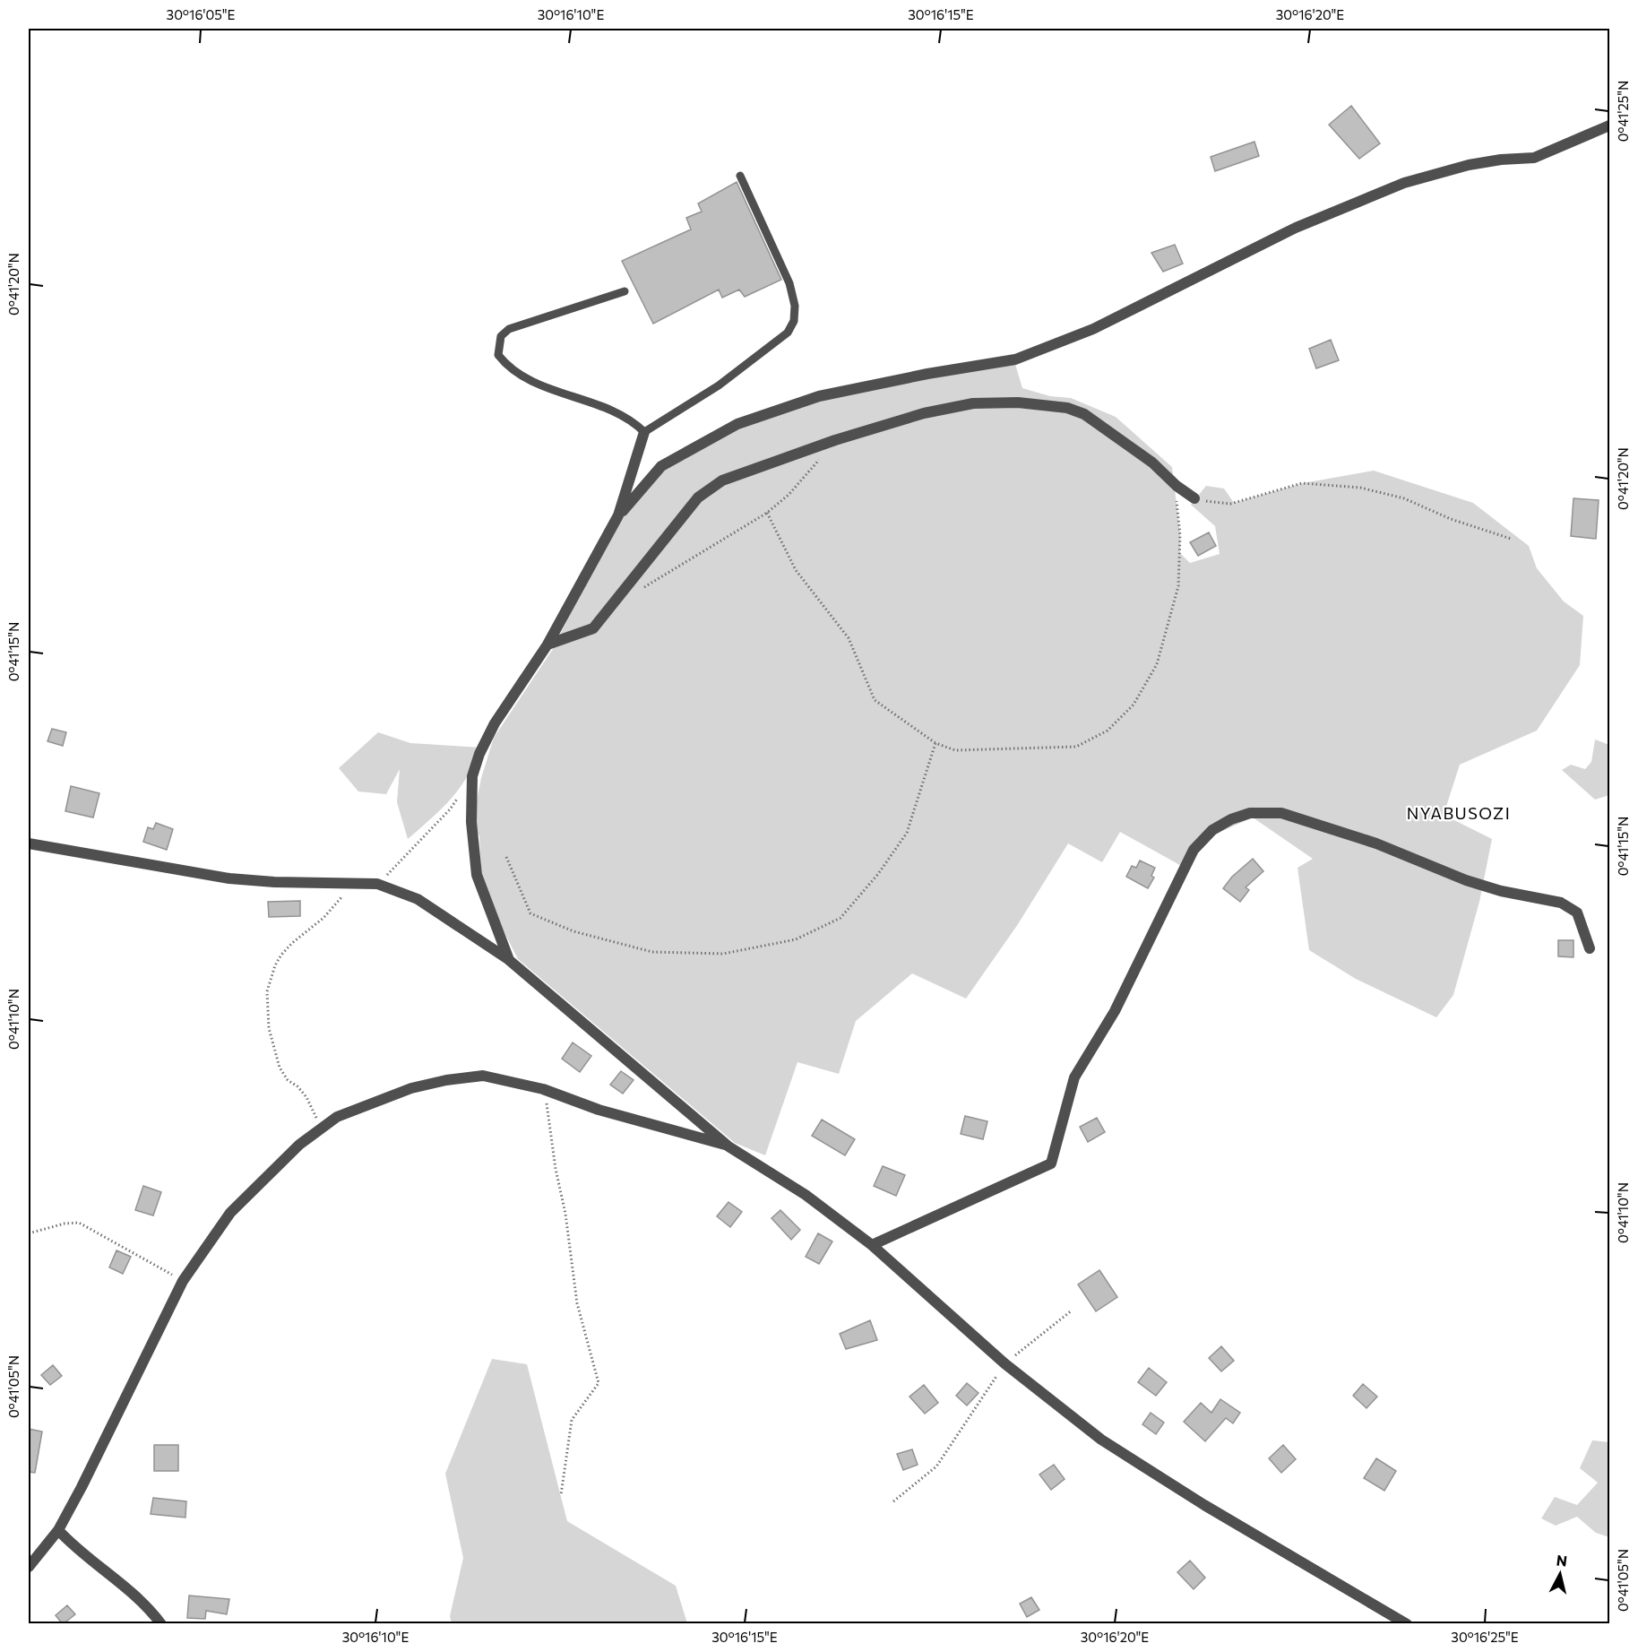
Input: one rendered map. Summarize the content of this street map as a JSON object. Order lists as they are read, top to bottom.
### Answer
{
  "districts": ["NYABUSOZI"],
  "north": "top",
  "coordinates": [
    "30°16'05\"E",
    "30°16'10\"E",
    "30°16'15\"E",
    "30°16'20\"E",
    "0°41'25\"N",
    "0°41'20\"N",
    "0°41'15\"N",
    "0°41'10\"N",
    "0°41'05\"N",
    "30°16'25\"E"
  ]
}
